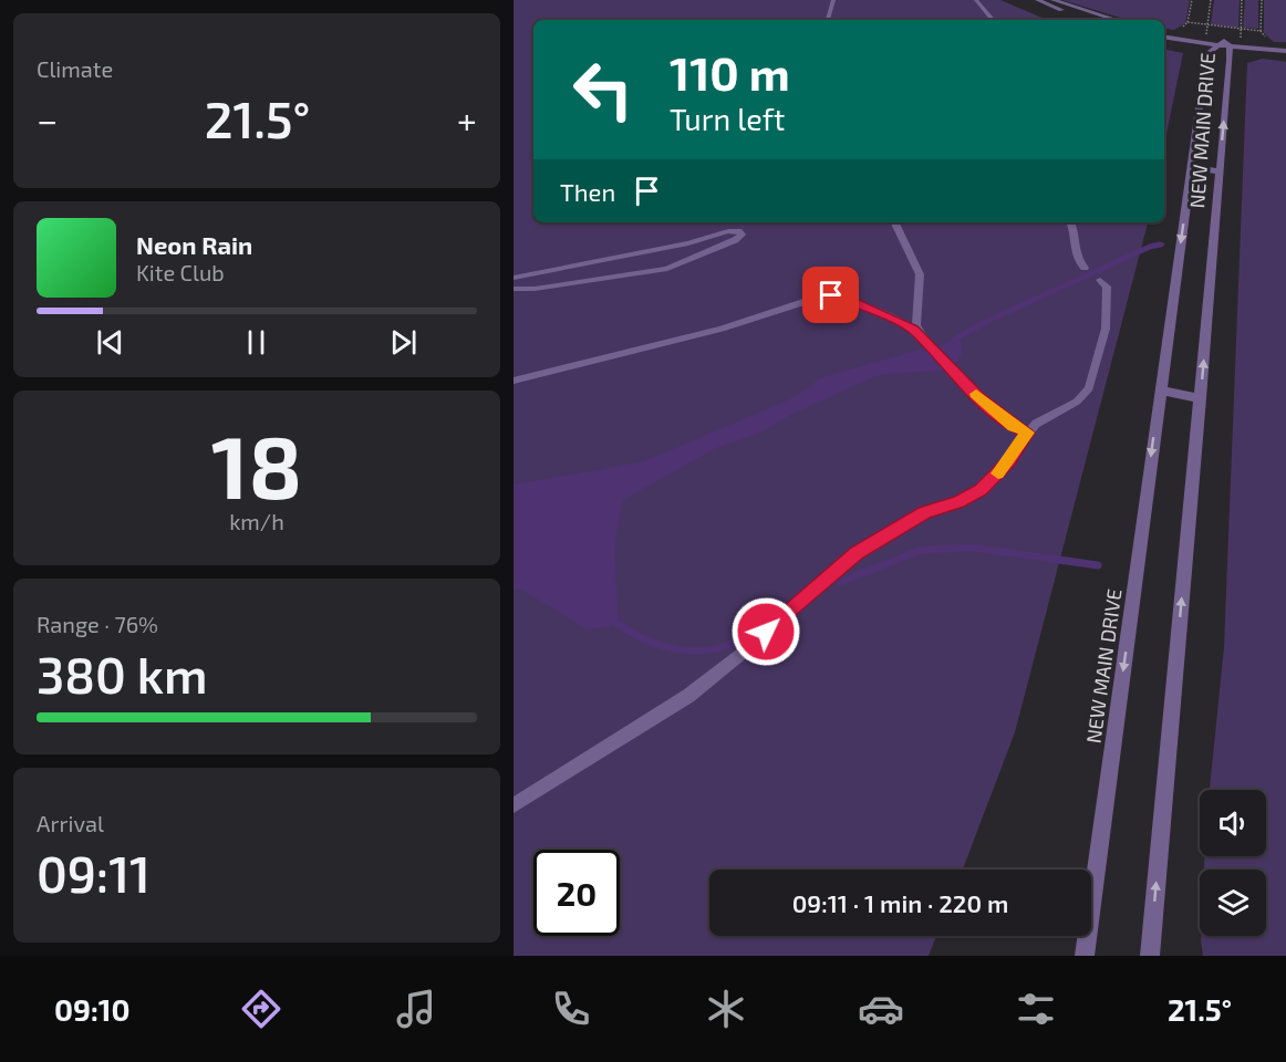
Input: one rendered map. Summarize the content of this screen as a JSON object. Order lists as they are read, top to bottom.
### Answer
{
  "streets": {
    "street": ["NEW MAIN DRIVE"]
  },
  "page": {
    "tile": [
      "Climate",
      ["18", "km/h"],
      ["Range · 76%", "380 km"],
      ["Arrival", "09:11"]
    ],
    "turn": ["110 m", "Turn left"],
    "heat": ["−", "21.5°", "+"],
    "then": "Then",
    "song": ["Neon Rain", "Kite Club"],
    "limit": "20",
    "trip": "09:11 · 1 min · 220 m",
    "tabs": ["09:10", "21.5°"]
  }
}
